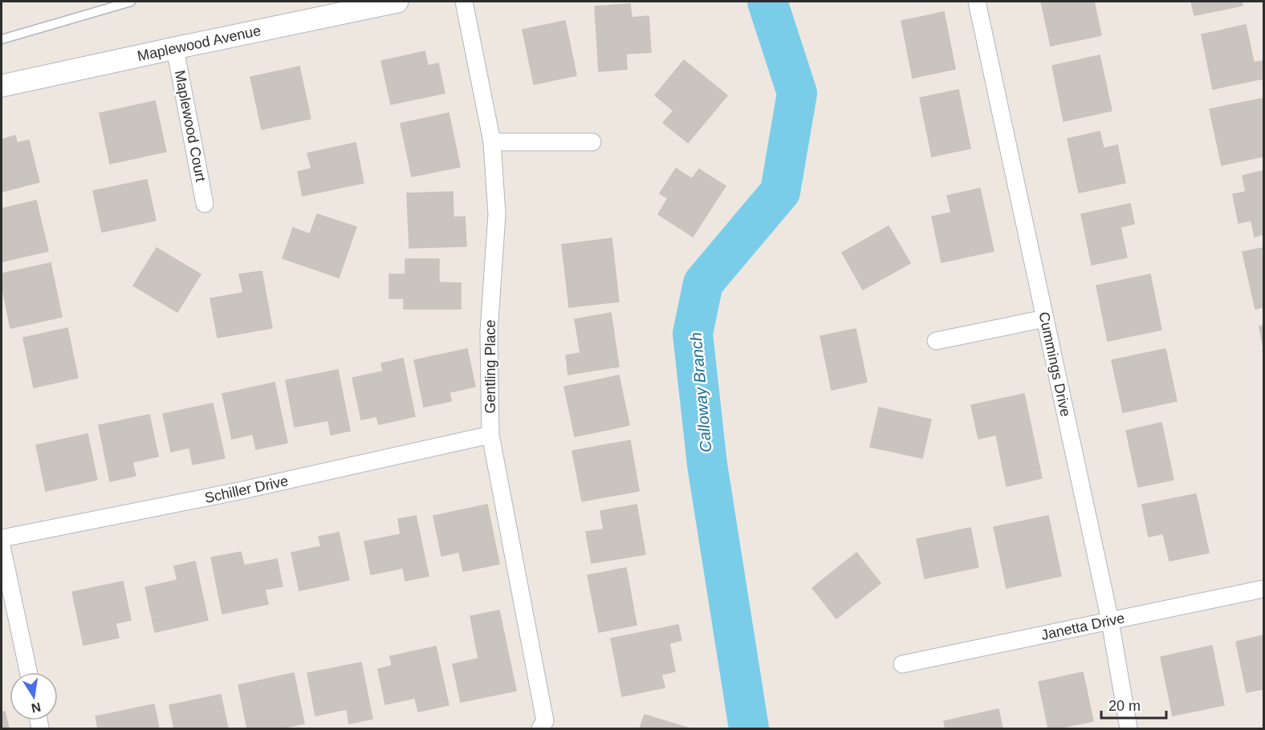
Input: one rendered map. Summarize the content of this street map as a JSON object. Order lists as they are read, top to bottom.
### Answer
{
  "streets": {
    "street": [
      "Maplewood Avenue",
      "Maplewood Court",
      "Cummings Drive",
      "Gentling Place",
      "Schiller Drive",
      "Janetta Drive"
    ]
  },
  "crossings": [
    ["Maplewood Avenue", "Maplewood Court"],
    ["Cummings Drive", "Janetta Drive"],
    ["Gentling Place", "Schiller Drive"]
  ],
  "water": ["Calloway Branch"],
  "scale_bar": "20 m",
  "north": "bottom"
}
